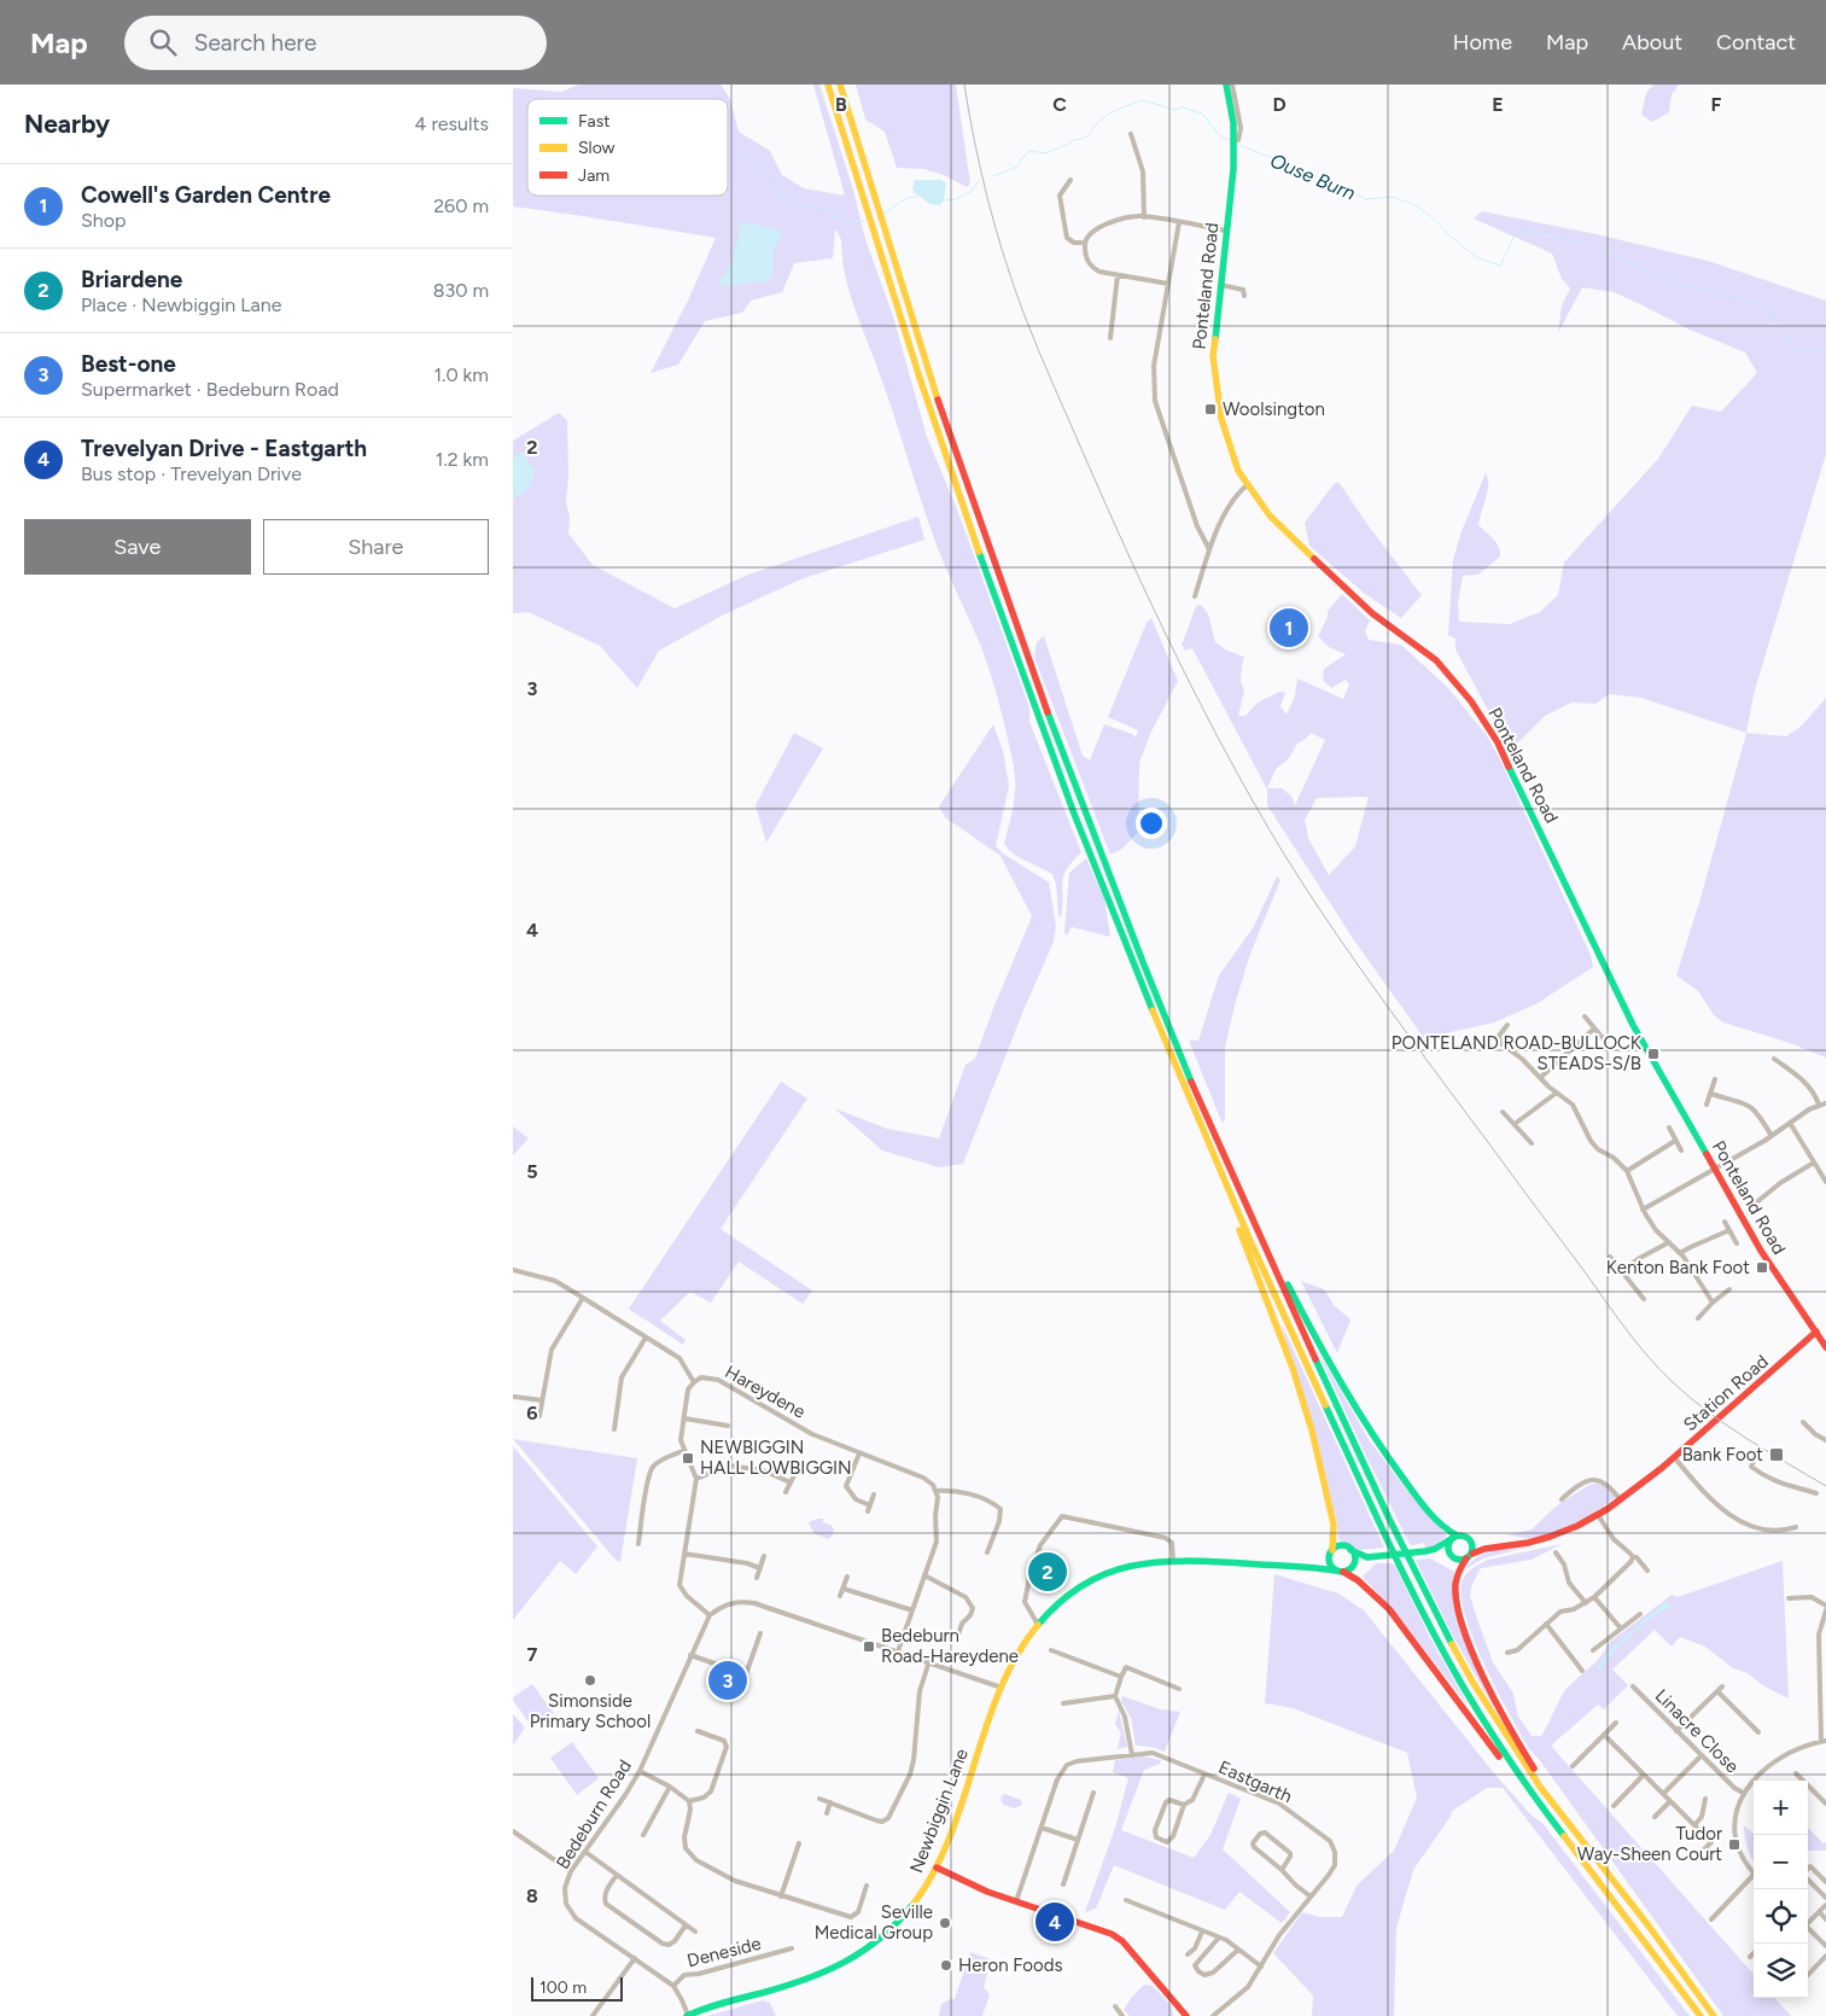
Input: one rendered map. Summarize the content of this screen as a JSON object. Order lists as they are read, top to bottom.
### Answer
{
  "streets": {
    "main road": ["Ponteland Road", "Station Road", "Newbiggin Lane"],
    "street": [
      "Hareydene",
      "Linacre Close",
      "Eastgarth",
      "Bedeburn Road",
      "Deneside"
    ]
  },
  "crossings": [
    ["Ponteland Road", "Station Road"],
    ["Newbiggin Lane", "Bedeburn Road"],
    ["Bedeburn Road", "Deneside"]
  ],
  "water": ["Ouse Burn"],
  "places": {
    "transit": [
      "Woolsington",
      "PONTELAND ROAD-BULLOCK STEADS-S/B",
      "Kenton Bank Foot",
      "Bank Foot",
      "NEWBIGGIN HALL LOWBIGGIN",
      "Bedeburn Road-Hareydene",
      "Tudor Way-Sheen Court"
    ],
    "other": ["Simonside Primary School", "Seville Medical Group", "Heron Foods"]
  },
  "legend": ["Fast", "Slow", "Jam"],
  "scale_bar": "100 m",
  "page": {
    "header": "Map",
    "search": "Search here",
    "nav": [
      "Home",
      "Map",
      "About",
      "Contact"
    ],
    "heading": ["Nearby", "4 results"],
    "list": [
      {
        "mark": "1",
        "name": "Cowell's Garden Centre",
        "note": "Shop",
        "value": "260 m"
      },
      {
        "mark": "2",
        "name": "Briardene",
        "note": "Place · Newbiggin Lane",
        "value": "830 m"
      },
      {
        "mark": "3",
        "name": "Best-one",
        "note": "Supermarket · Bedeburn Road",
        "value": "1.0 km"
      },
      {
        "mark": "4",
        "name": "Trevelyan Drive - Eastgarth",
        "note": "Bus stop · Trevelyan Drive",
        "value": "1.2 km"
      }
    ],
    "buttons": ["Save", "Share"],
    "pins": [
      "1",
      "2",
      "3",
      "4"
    ],
    "map_buttons": ["+", "−"],
    "scale": "100 m"
  },
  "grid": {
    "columns": [
      "B",
      "C",
      "D",
      "E",
      "F"
    ],
    "rows": [
      "2",
      "3",
      "4",
      "5",
      "6",
      "7",
      "8"
    ]
  }
}
